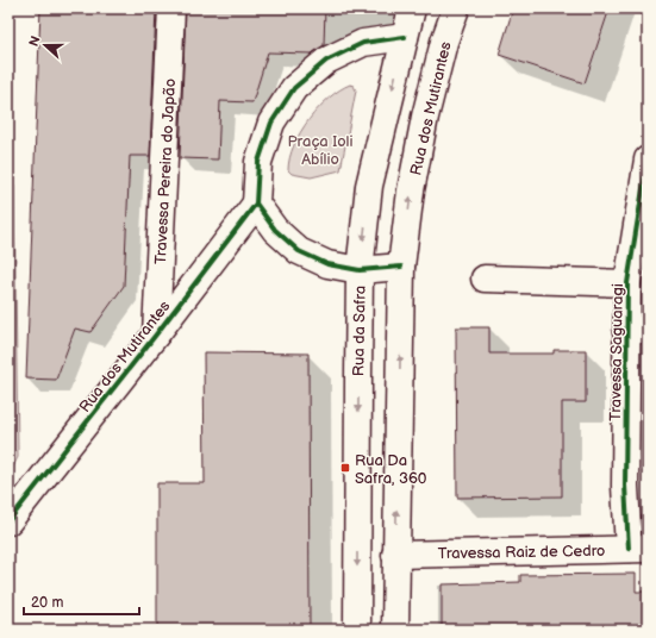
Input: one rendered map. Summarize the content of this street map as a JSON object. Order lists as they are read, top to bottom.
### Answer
{
  "streets": {
    "street": [
      "Rua dos Mutirantes",
      "Travessa Pereira do Japão",
      "Rua da Safra",
      "Travessa Saguaragi",
      "Travessa Raiz de Cedro"
    ]
  },
  "crossings": [
    ["Rua dos Mutirantes", "Travessa Pereira do Japão"],
    ["Travessa Saguaragi", "Travessa Raiz de Cedro"]
  ],
  "parks": ["Praça Ioli Abílio"],
  "places": {
    "transit": ["Rua Da Safra, 360"]
  },
  "scale_bar": "20 m",
  "north": "left"
}
